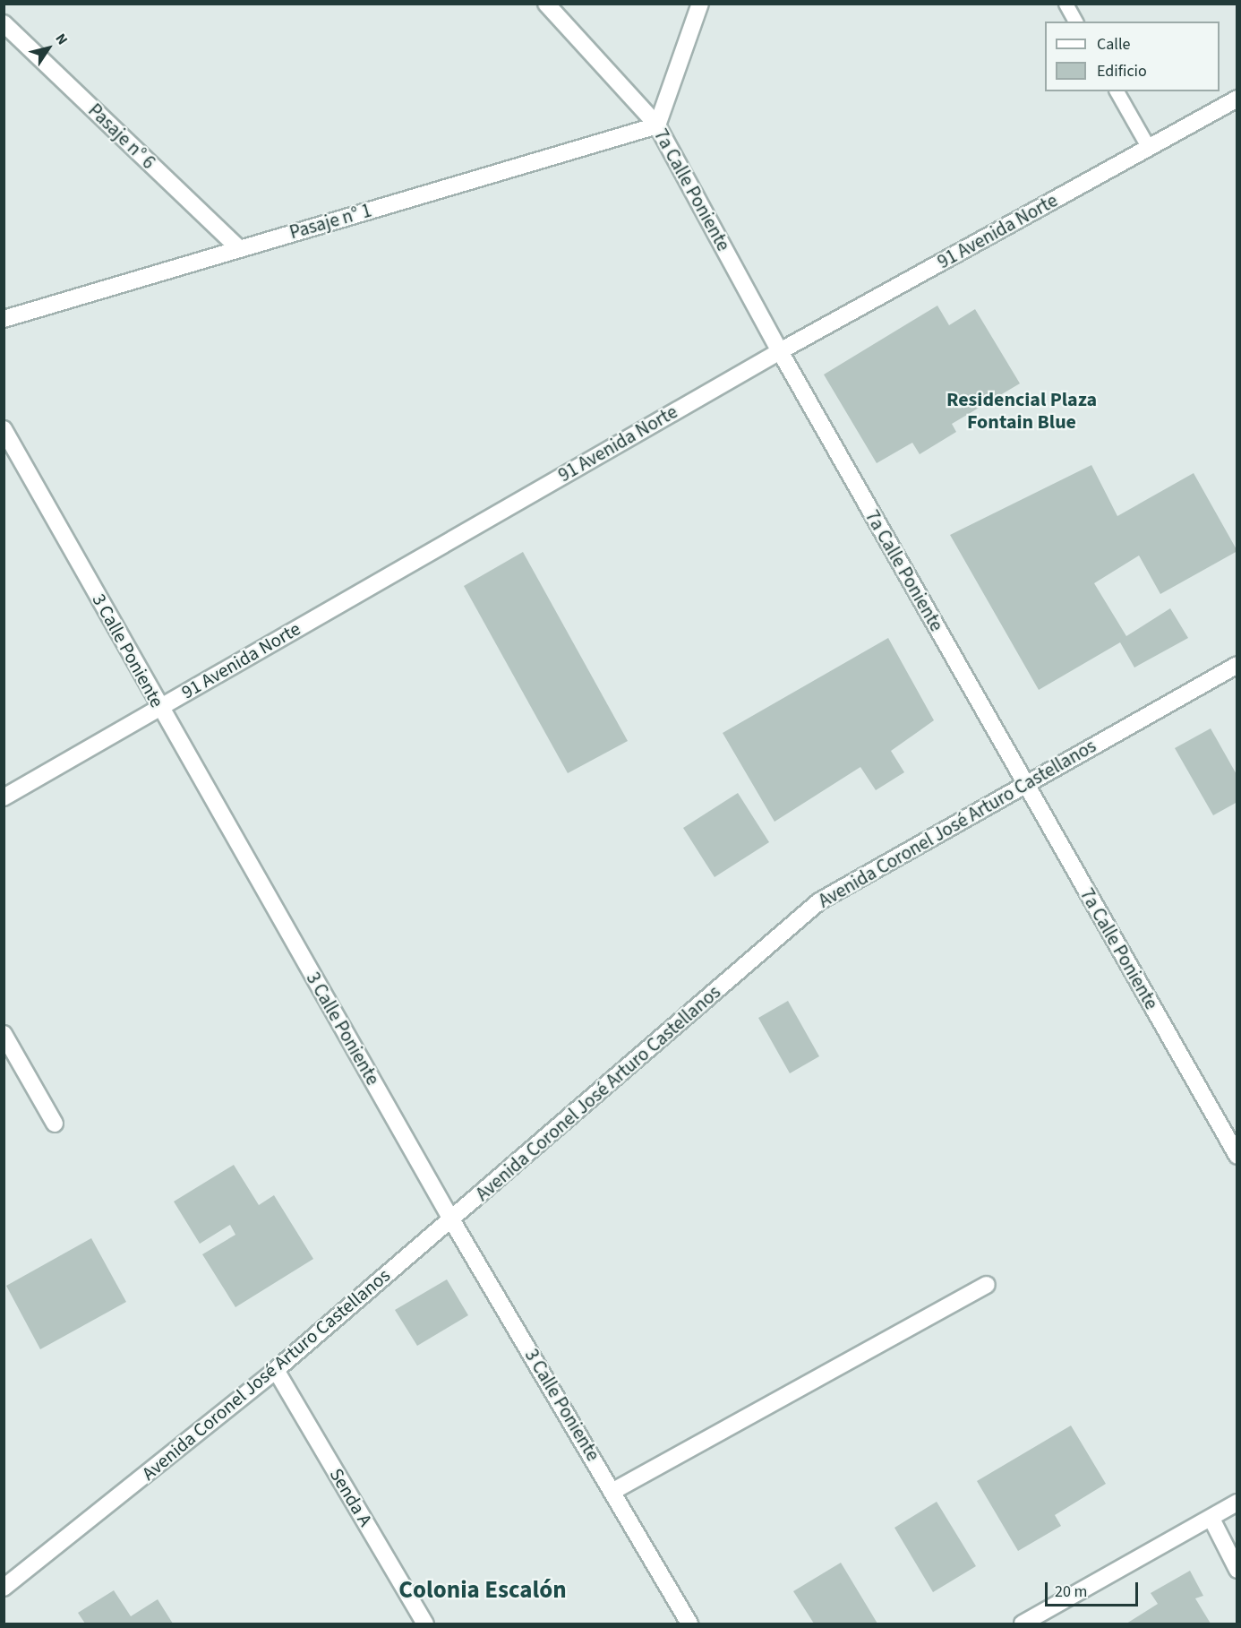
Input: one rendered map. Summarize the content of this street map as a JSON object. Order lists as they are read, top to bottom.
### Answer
{
  "streets": {
    "street": [
      "Pasaje n° 6",
      "7a Calle Poniente",
      "Pasaje n° 1",
      "91 Avenida Norte",
      "3 Calle Poniente",
      "Avenida Coronel José Arturo Castellanos",
      "Senda A"
    ]
  },
  "crossings": [
    ["Pasaje n° 6", "Pasaje n° 1"],
    ["7a Calle Poniente", "Pasaje n° 1"],
    ["7a Calle Poniente", "91 Avenida Norte"],
    ["7a Calle Poniente", "Avenida Coronel José Arturo Castellanos"],
    ["91 Avenida Norte", "3 Calle Poniente"],
    ["3 Calle Poniente", "Avenida Coronel José Arturo Castellanos"],
    ["Avenida Coronel José Arturo Castellanos", "Senda A"]
  ],
  "districts": ["Residencial Plaza Fontain Blue", "Colonia Escalón"],
  "legend": ["Calle", "Edificio"],
  "scale_bar": "20 m",
  "north": "top right"
}
